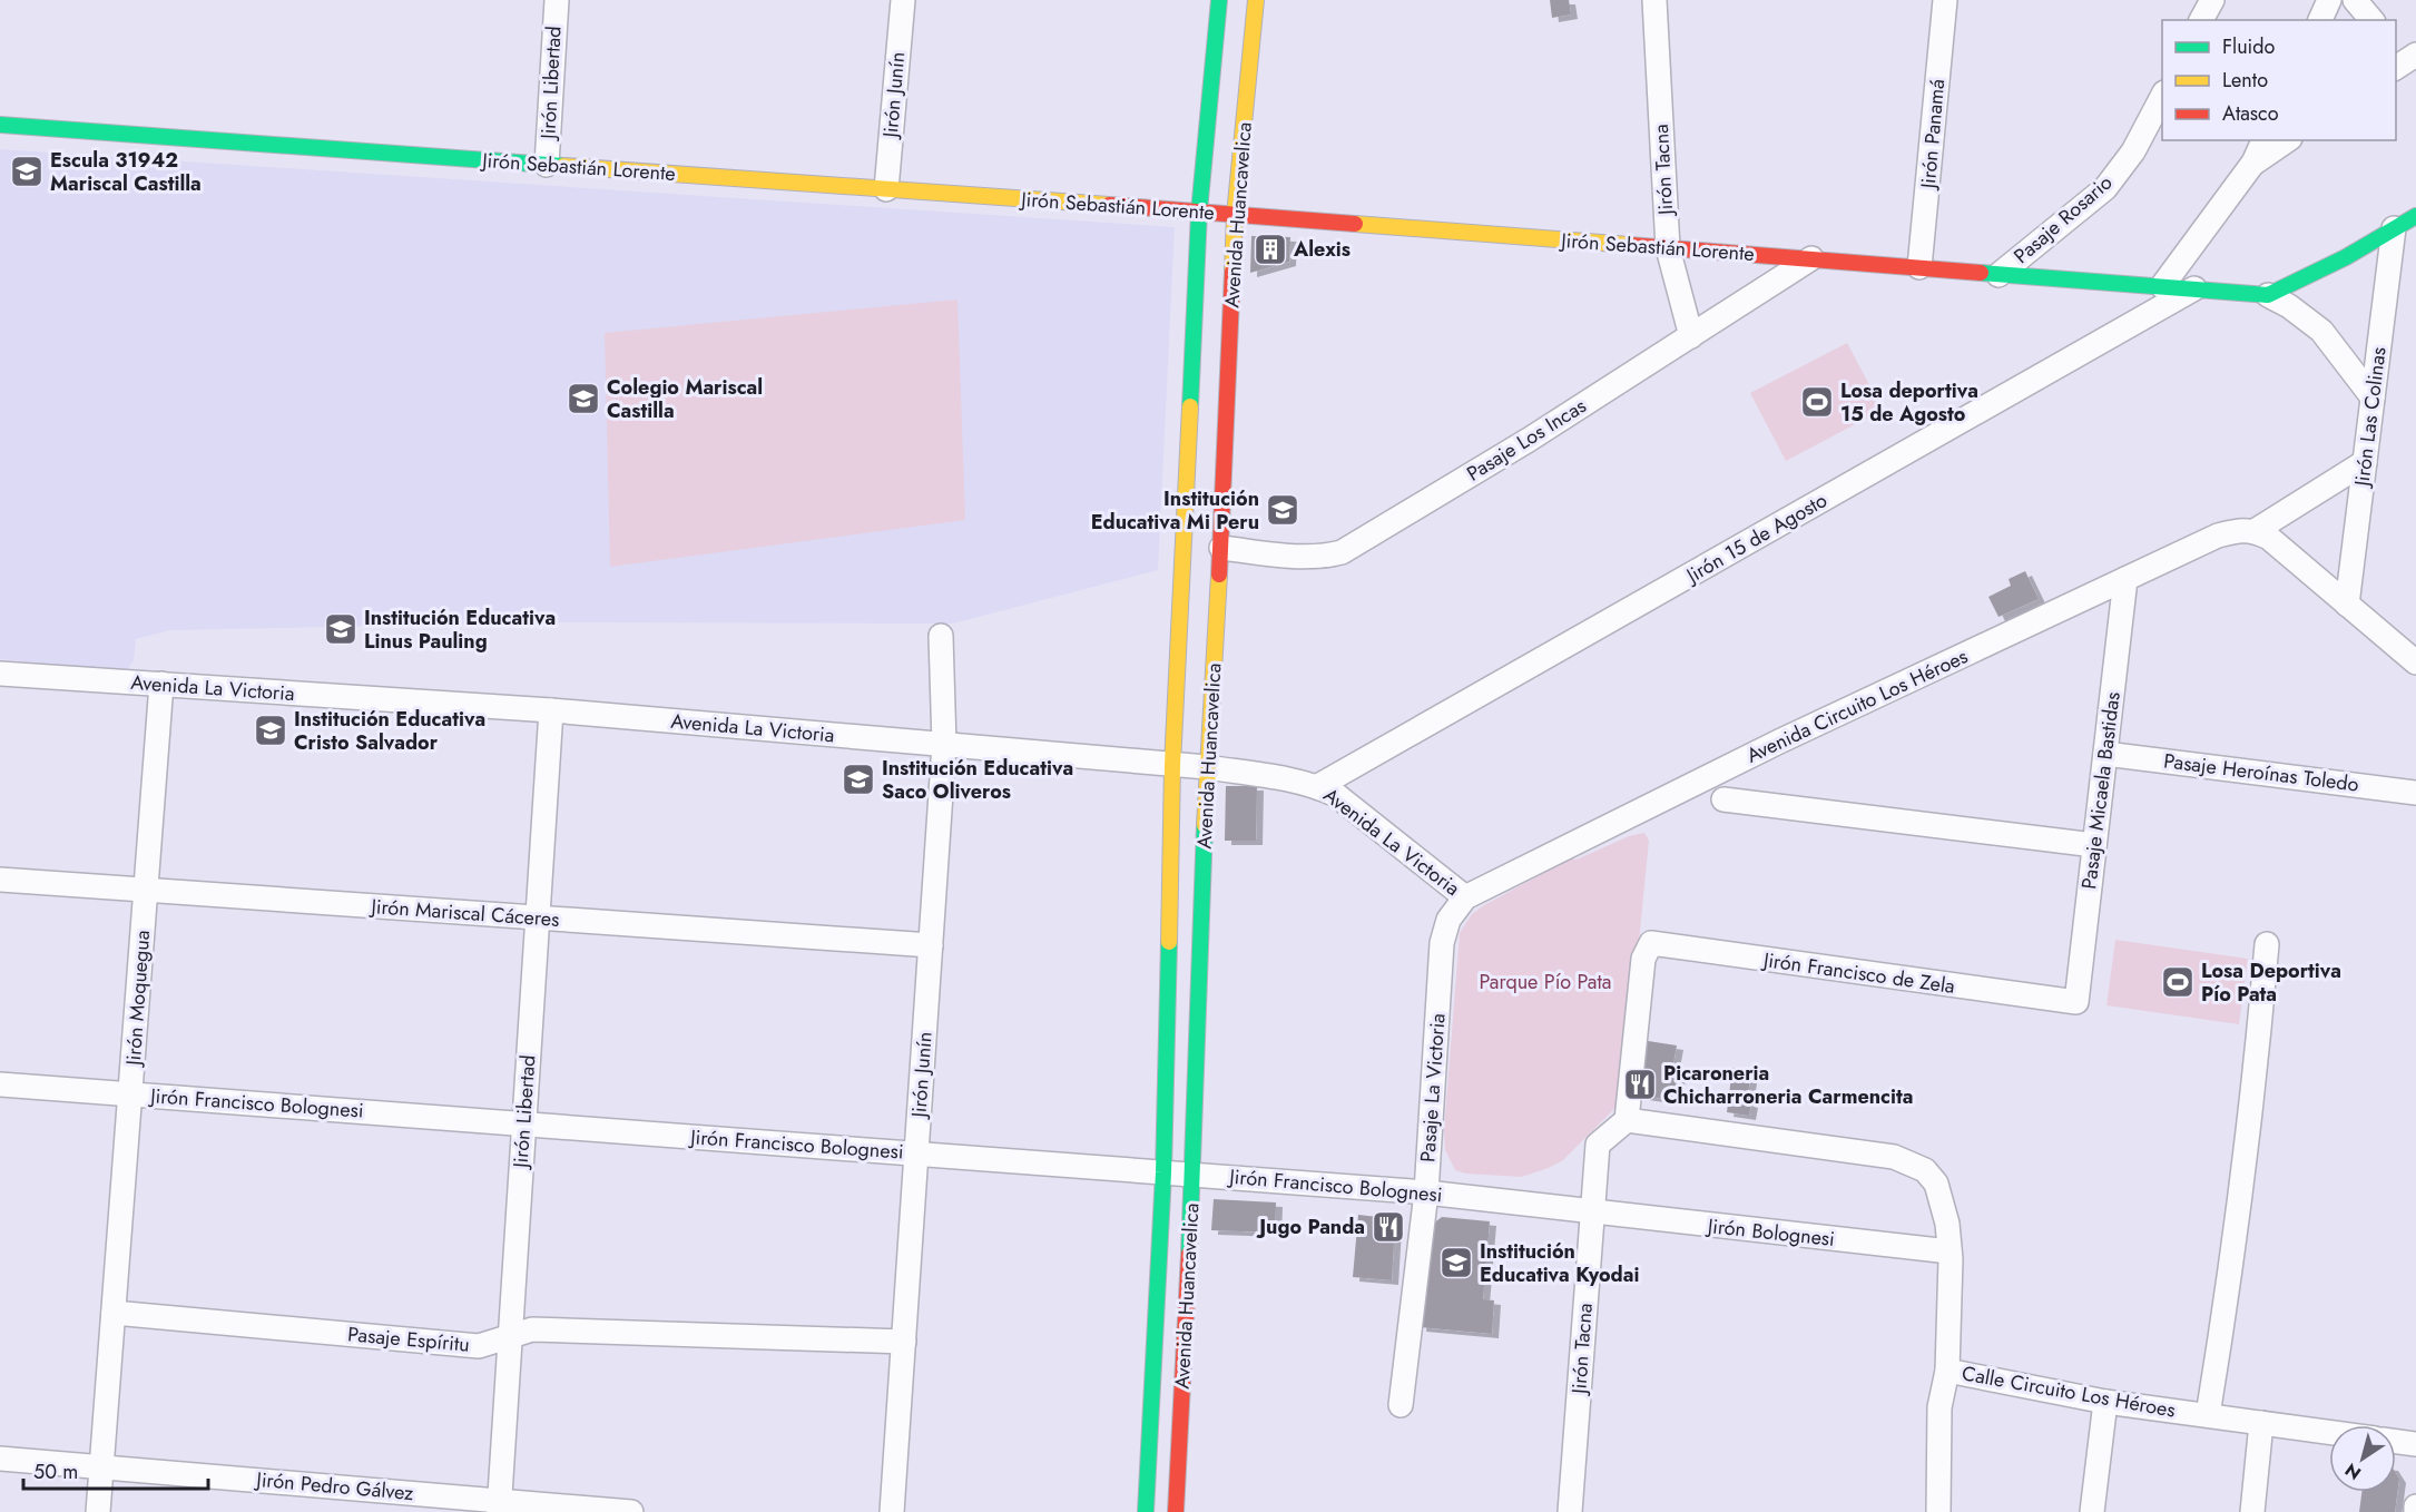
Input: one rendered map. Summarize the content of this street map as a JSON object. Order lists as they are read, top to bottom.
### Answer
{
  "streets": {
    "main road": ["Jirón Sebastián Lorente", "Avenida Huancavelica"],
    "street": [
      "Jirón Libertad",
      "Jirón Junín",
      "Jirón Panamá",
      "Jirón Tacna",
      "Pasaje Rosario",
      "Jirón Las Colinas",
      "Pasaje Los Incas",
      "Jirón 15 de Agosto",
      "Avenida La Victoria",
      "Avenida Circuito Los Héroes",
      "Pasaje Heroínas Toledo",
      "Pasaje Micaela Bastidas",
      "Jirón Mariscal Cáceres",
      "Jirón Francisco de Zela",
      "Jirón Moquegua",
      "Pasaje La Victoria",
      "Jirón Francisco Bolognesi",
      "Jirón Bolognesi",
      "Pasaje Espíritu",
      "Calle Circuito Los Héroes",
      "Jirón Pedro Gálvez"
    ]
  },
  "crossings": [
    ["Jirón Libertad", "Jirón Sebastián Lorente"],
    ["Jirón Libertad", "Avenida La Victoria"],
    ["Jirón Libertad", "Jirón Mariscal Cáceres"],
    ["Jirón Libertad", "Jirón Francisco Bolognesi"],
    ["Jirón Libertad", "Pasaje Espíritu"],
    ["Jirón Libertad", "Jirón Pedro Gálvez"],
    ["Jirón Junín", "Jirón Sebastián Lorente"],
    ["Jirón Junín", "Avenida La Victoria"],
    ["Jirón Junín", "Jirón Mariscal Cáceres"],
    ["Jirón Junín", "Jirón Francisco Bolognesi"],
    ["Jirón Junín", "Pasaje Espíritu"],
    ["Jirón Panamá", "Jirón Sebastián Lorente"],
    ["Jirón Sebastián Lorente", "Jirón Tacna"],
    ["Jirón Sebastián Lorente", "Avenida Huancavelica"],
    ["Jirón Sebastián Lorente", "Pasaje Rosario"],
    ["Jirón Sebastián Lorente", "Pasaje Los Incas"],
    ["Jirón Sebastián Lorente", "Jirón 15 de Agosto"],
    ["Jirón Tacna", "Pasaje Los Incas"],
    ["Jirón Tacna", "Jirón Francisco de Zela"],
    ["Jirón Tacna", "Jirón Francisco Bolognesi"],
    ["Jirón Tacna", "Jirón Bolognesi"],
    ["Jirón Tacna", "Calle Circuito Los Héroes"],
    ["Avenida Huancavelica", "Pasaje Los Incas"],
    ["Avenida Huancavelica", "Avenida La Victoria"],
    ["Avenida Huancavelica", "Jirón Francisco Bolognesi"],
    ["Jirón 15 de Agosto", "Avenida La Victoria"],
    ["Avenida La Victoria", "Avenida Circuito Los Héroes"],
    ["Avenida La Victoria", "Jirón Moquegua"],
    ["Avenida La Victoria", "Pasaje La Victoria"],
    ["Avenida Circuito Los Héroes", "Pasaje Micaela Bastidas"],
    ["Avenida Circuito Los Héroes", "Pasaje La Victoria"],
    ["Pasaje Heroínas Toledo", "Pasaje Micaela Bastidas"],
    ["Pasaje Micaela Bastidas", "Jirón Francisco de Zela"],
    ["Jirón Mariscal Cáceres", "Jirón Moquegua"],
    ["Jirón Francisco de Zela", "Calle Circuito Los Héroes"],
    ["Jirón Moquegua", "Jirón Francisco Bolognesi"],
    ["Jirón Moquegua", "Pasaje Espíritu"],
    ["Jirón Moquegua", "Jirón Pedro Gálvez"],
    ["Pasaje La Victoria", "Jirón Francisco Bolognesi"],
    ["Jirón Francisco Bolognesi", "Jirón Bolognesi"],
    ["Jirón Bolognesi", "Calle Circuito Los Héroes"]
  ],
  "parks": ["Parque Pío Pata"],
  "places": {
    "school or university": [
      "Escula 31942 Mariscal Castilla",
      "Colegio Mariscal Castilla",
      "Institución Educativa Mi Peru",
      "Institución Educativa Linus Pauling",
      "Institución Educativa Cristo Salvador",
      "Institución Educativa Saco Oliveros",
      "Institución Educativa Kyodai"
    ],
    "building": ["Alexis"],
    "sports": ["Losa deportiva 15 de Agosto", "Losa Deportiva Pío Pata"],
    "restaurant": ["Picaroneria Chicharroneria Carmencita", "Jugo Panda"]
  },
  "legend": ["Fluido", "Lento", "Atasco"],
  "scale_bar": "50 m",
  "north": "bottom left"
}
